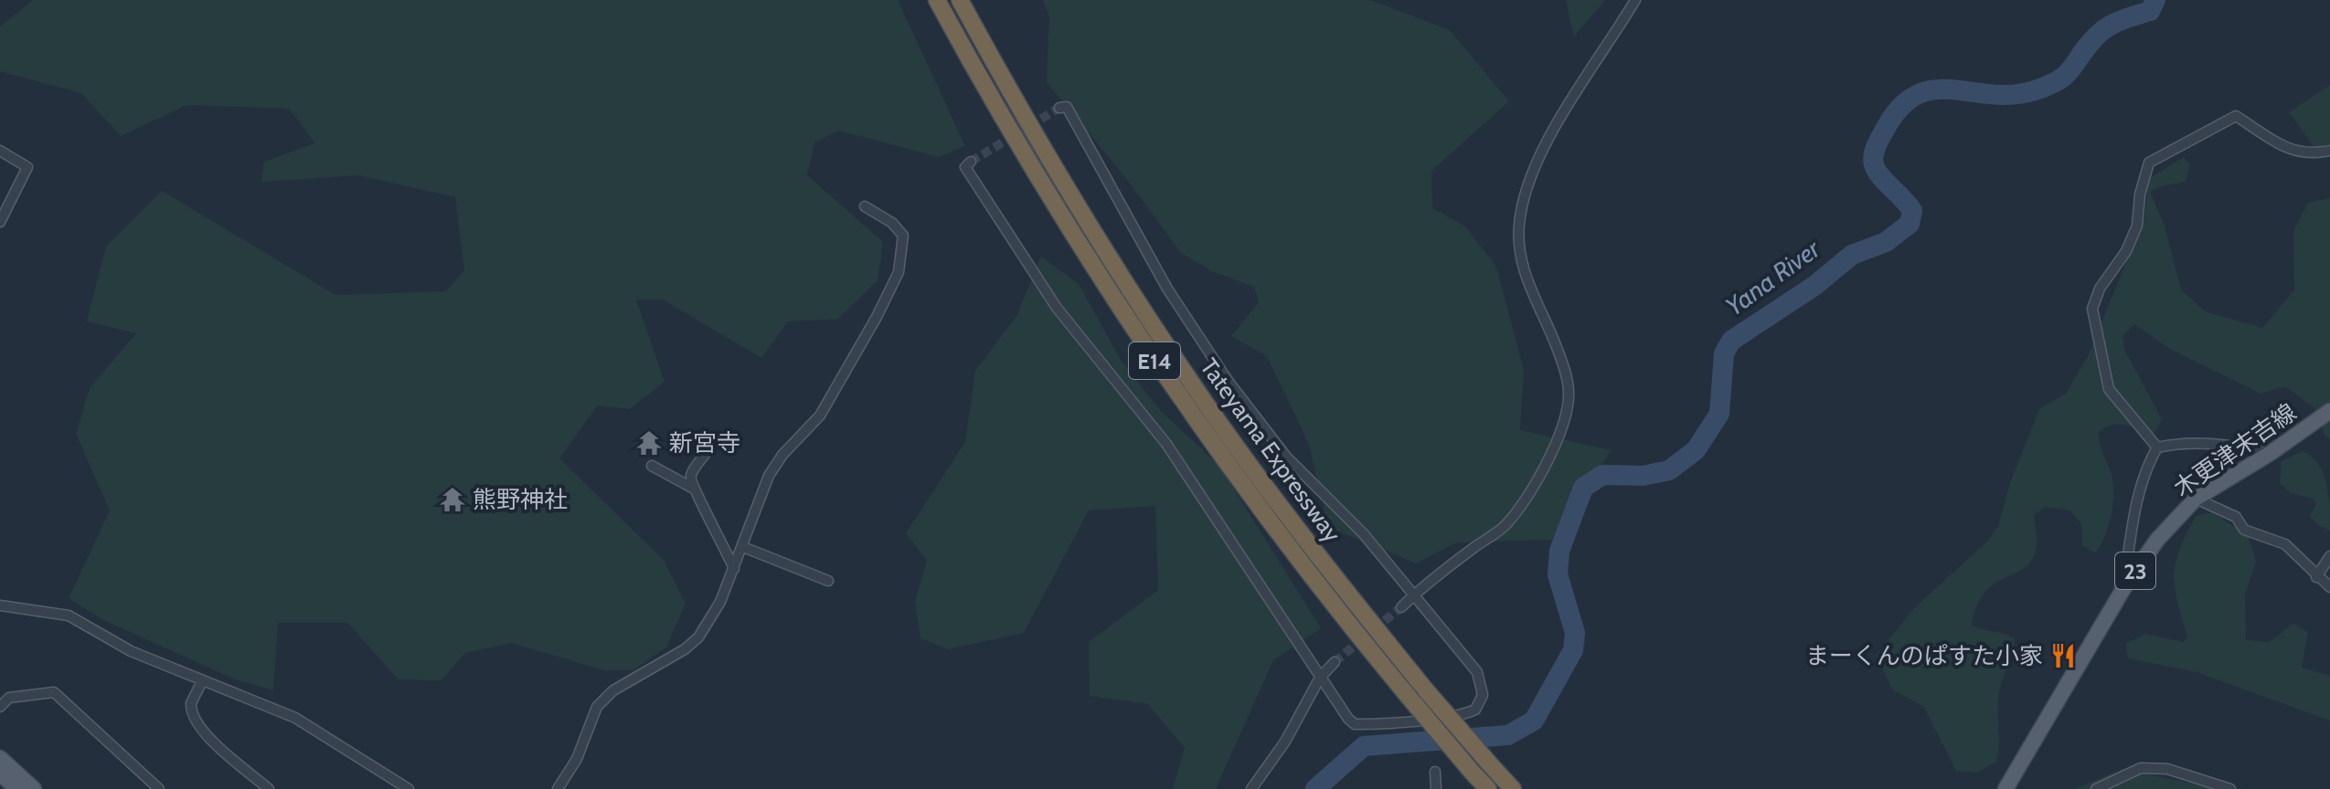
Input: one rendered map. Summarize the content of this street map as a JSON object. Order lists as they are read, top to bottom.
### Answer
{
  "streets": {
    "highway": ["E14", "Tateyama Expressway"],
    "main road": ["木更津末吉線", "23"]
  },
  "water": ["Yana River"],
  "places": {
    "temple": ["新宮寺", "熊野神社"],
    "restaurant": ["まーくんのぱすた小家"]
  }
}
